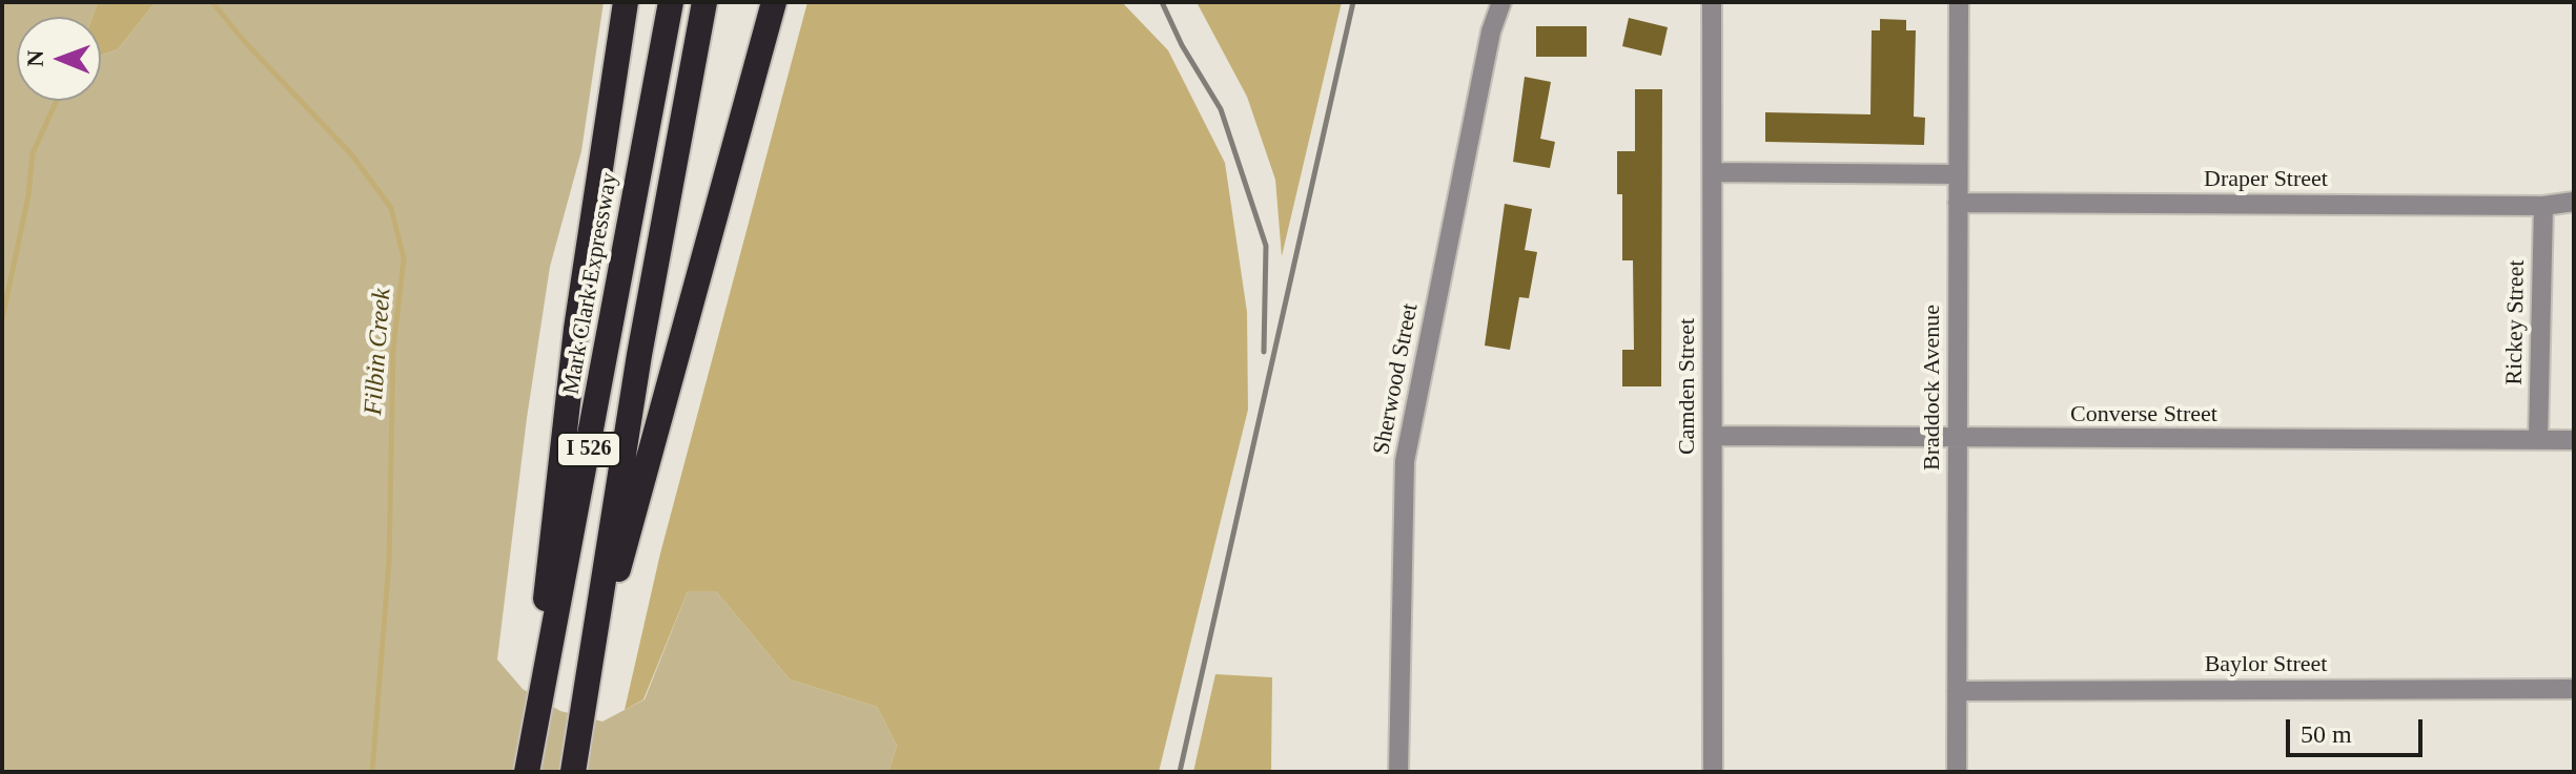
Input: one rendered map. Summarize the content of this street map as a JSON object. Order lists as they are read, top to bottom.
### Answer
{
  "streets": {
    "highway": ["Mark Clark Expressway", "I 526"],
    "street": [
      "Draper Street",
      "Rickey Street",
      "Sherwood Street",
      "Camden Street",
      "Braddock Avenue",
      "Converse Street",
      "Baylor Street"
    ]
  },
  "crossings": [
    ["Draper Street", "Rickey Street"],
    ["Draper Street", "Braddock Avenue"],
    ["Rickey Street", "Converse Street"],
    ["Camden Street", "Converse Street"],
    ["Braddock Avenue", "Converse Street"],
    ["Braddock Avenue", "Baylor Street"]
  ],
  "water": ["Filbin Creek"],
  "scale_bar": "50 m",
  "north": "left"
}
